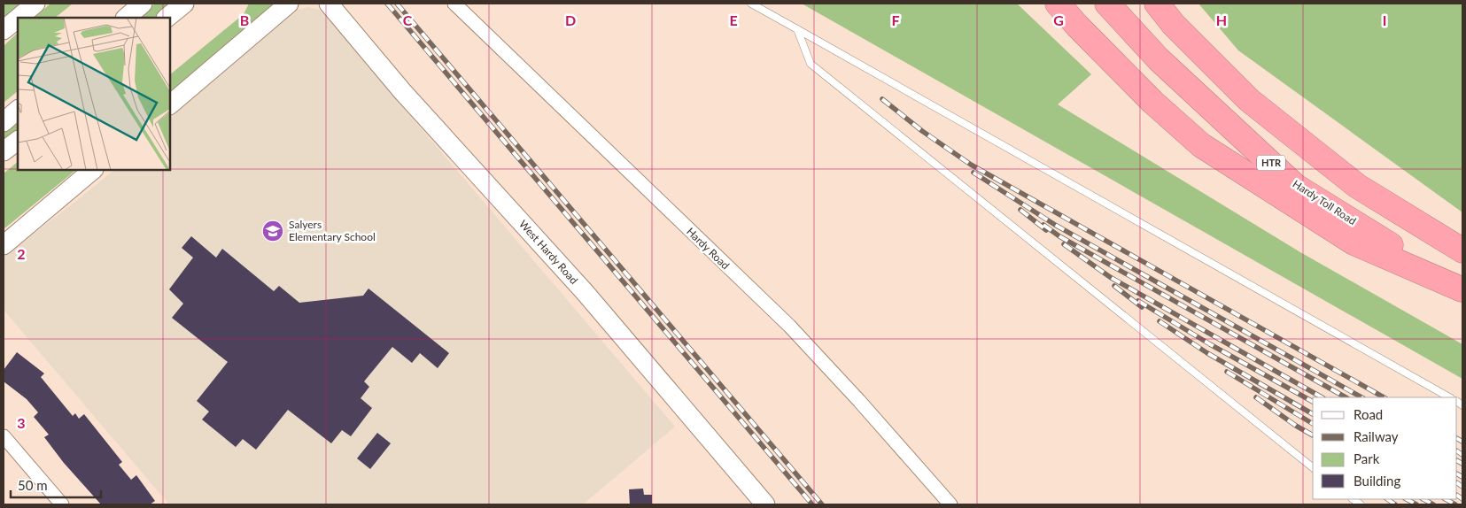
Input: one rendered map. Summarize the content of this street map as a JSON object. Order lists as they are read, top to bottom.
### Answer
{
  "streets": {
    "highway": ["HTR", "Hardy Toll Road"],
    "main road": ["West Hardy Road"],
    "street": ["Hardy Road"]
  },
  "places": {
    "school or university": ["Salyers Elementary School"]
  },
  "legend": [
    "Road",
    "Railway",
    "Park",
    "Building"
  ],
  "scale_bar": "50 m",
  "grid": {
    "columns": [
      "B",
      "C",
      "D",
      "E",
      "F",
      "G",
      "H",
      "I"
    ],
    "rows": ["2", "3"]
  }
}
